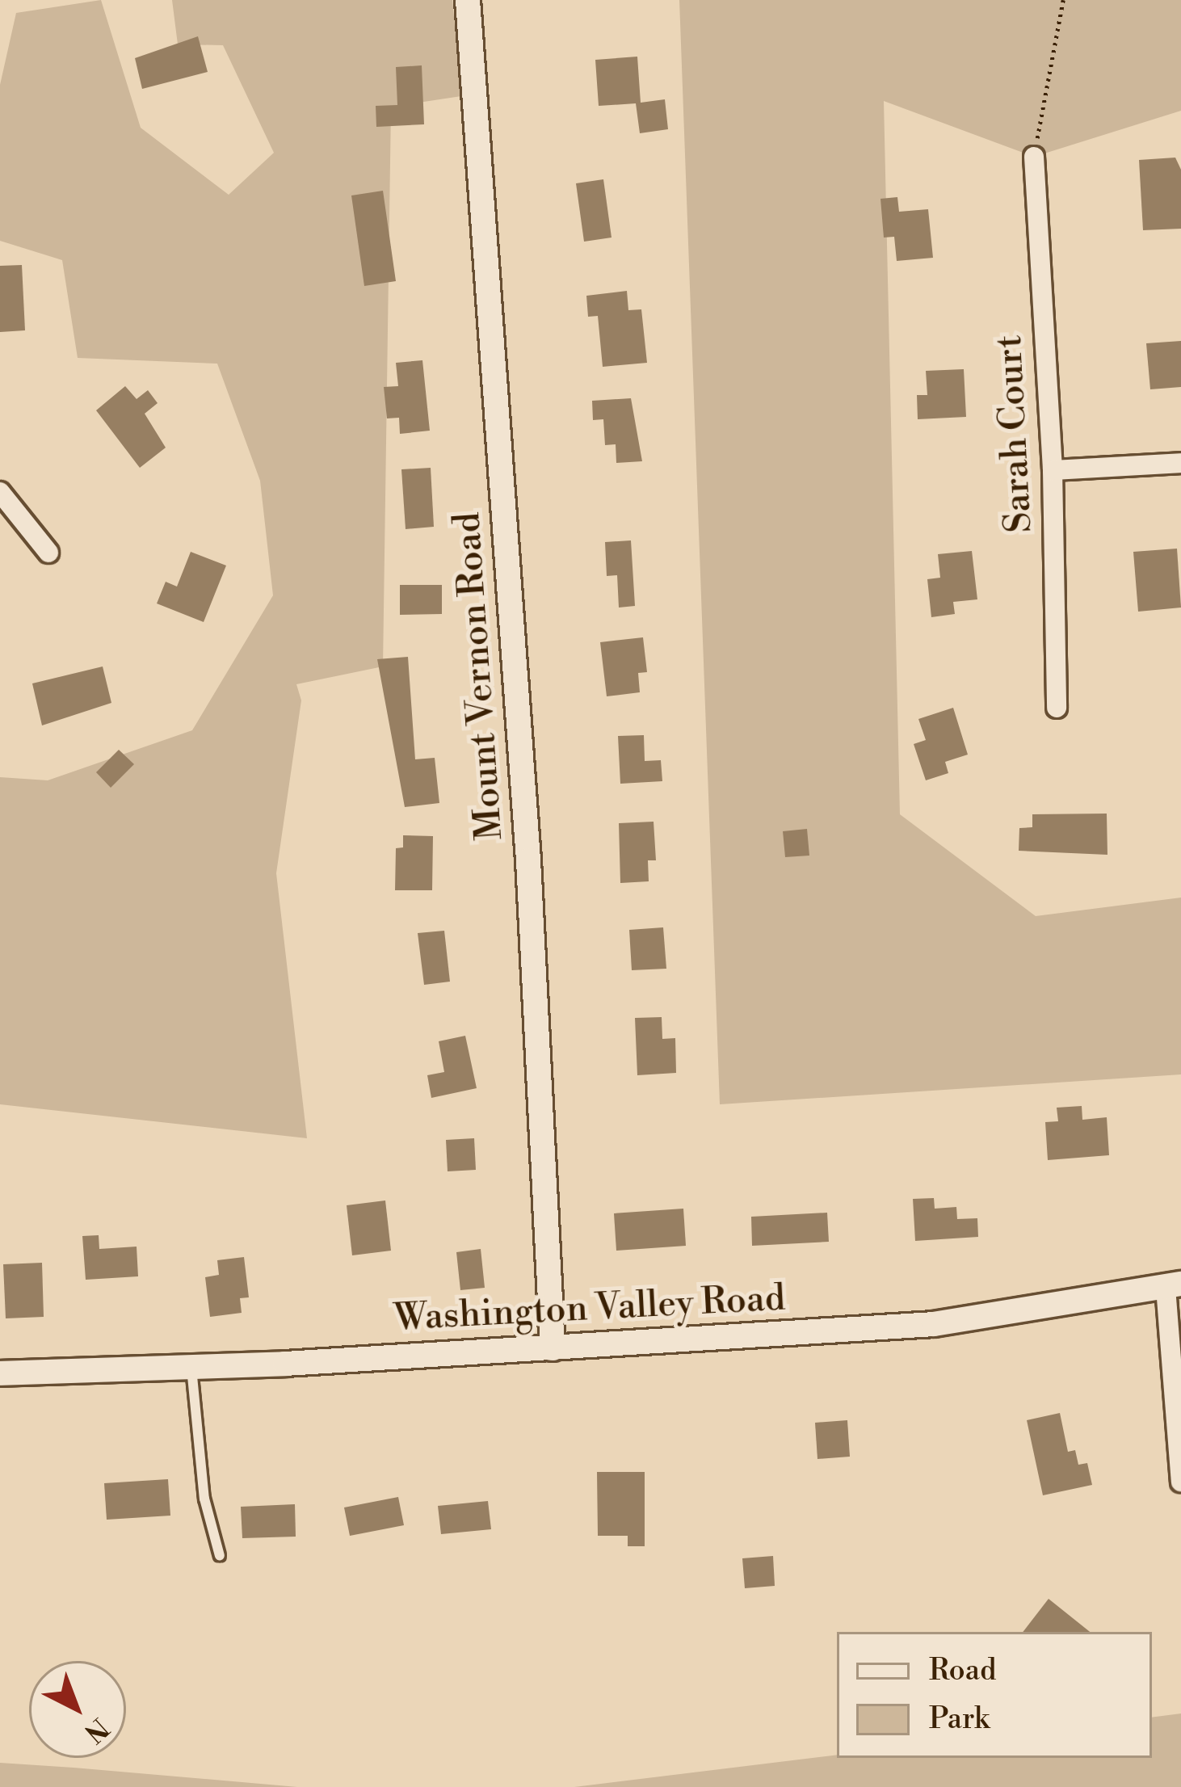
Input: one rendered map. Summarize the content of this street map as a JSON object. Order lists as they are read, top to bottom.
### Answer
{
  "streets": {
    "street": ["Sarah Court", "Mount Vernon Road", "Washington Valley Road"]
  },
  "crossings": [
    ["Mount Vernon Road", "Washington Valley Road"]
  ],
  "legend": ["Road", "Park"],
  "north": "bottom right"
}
